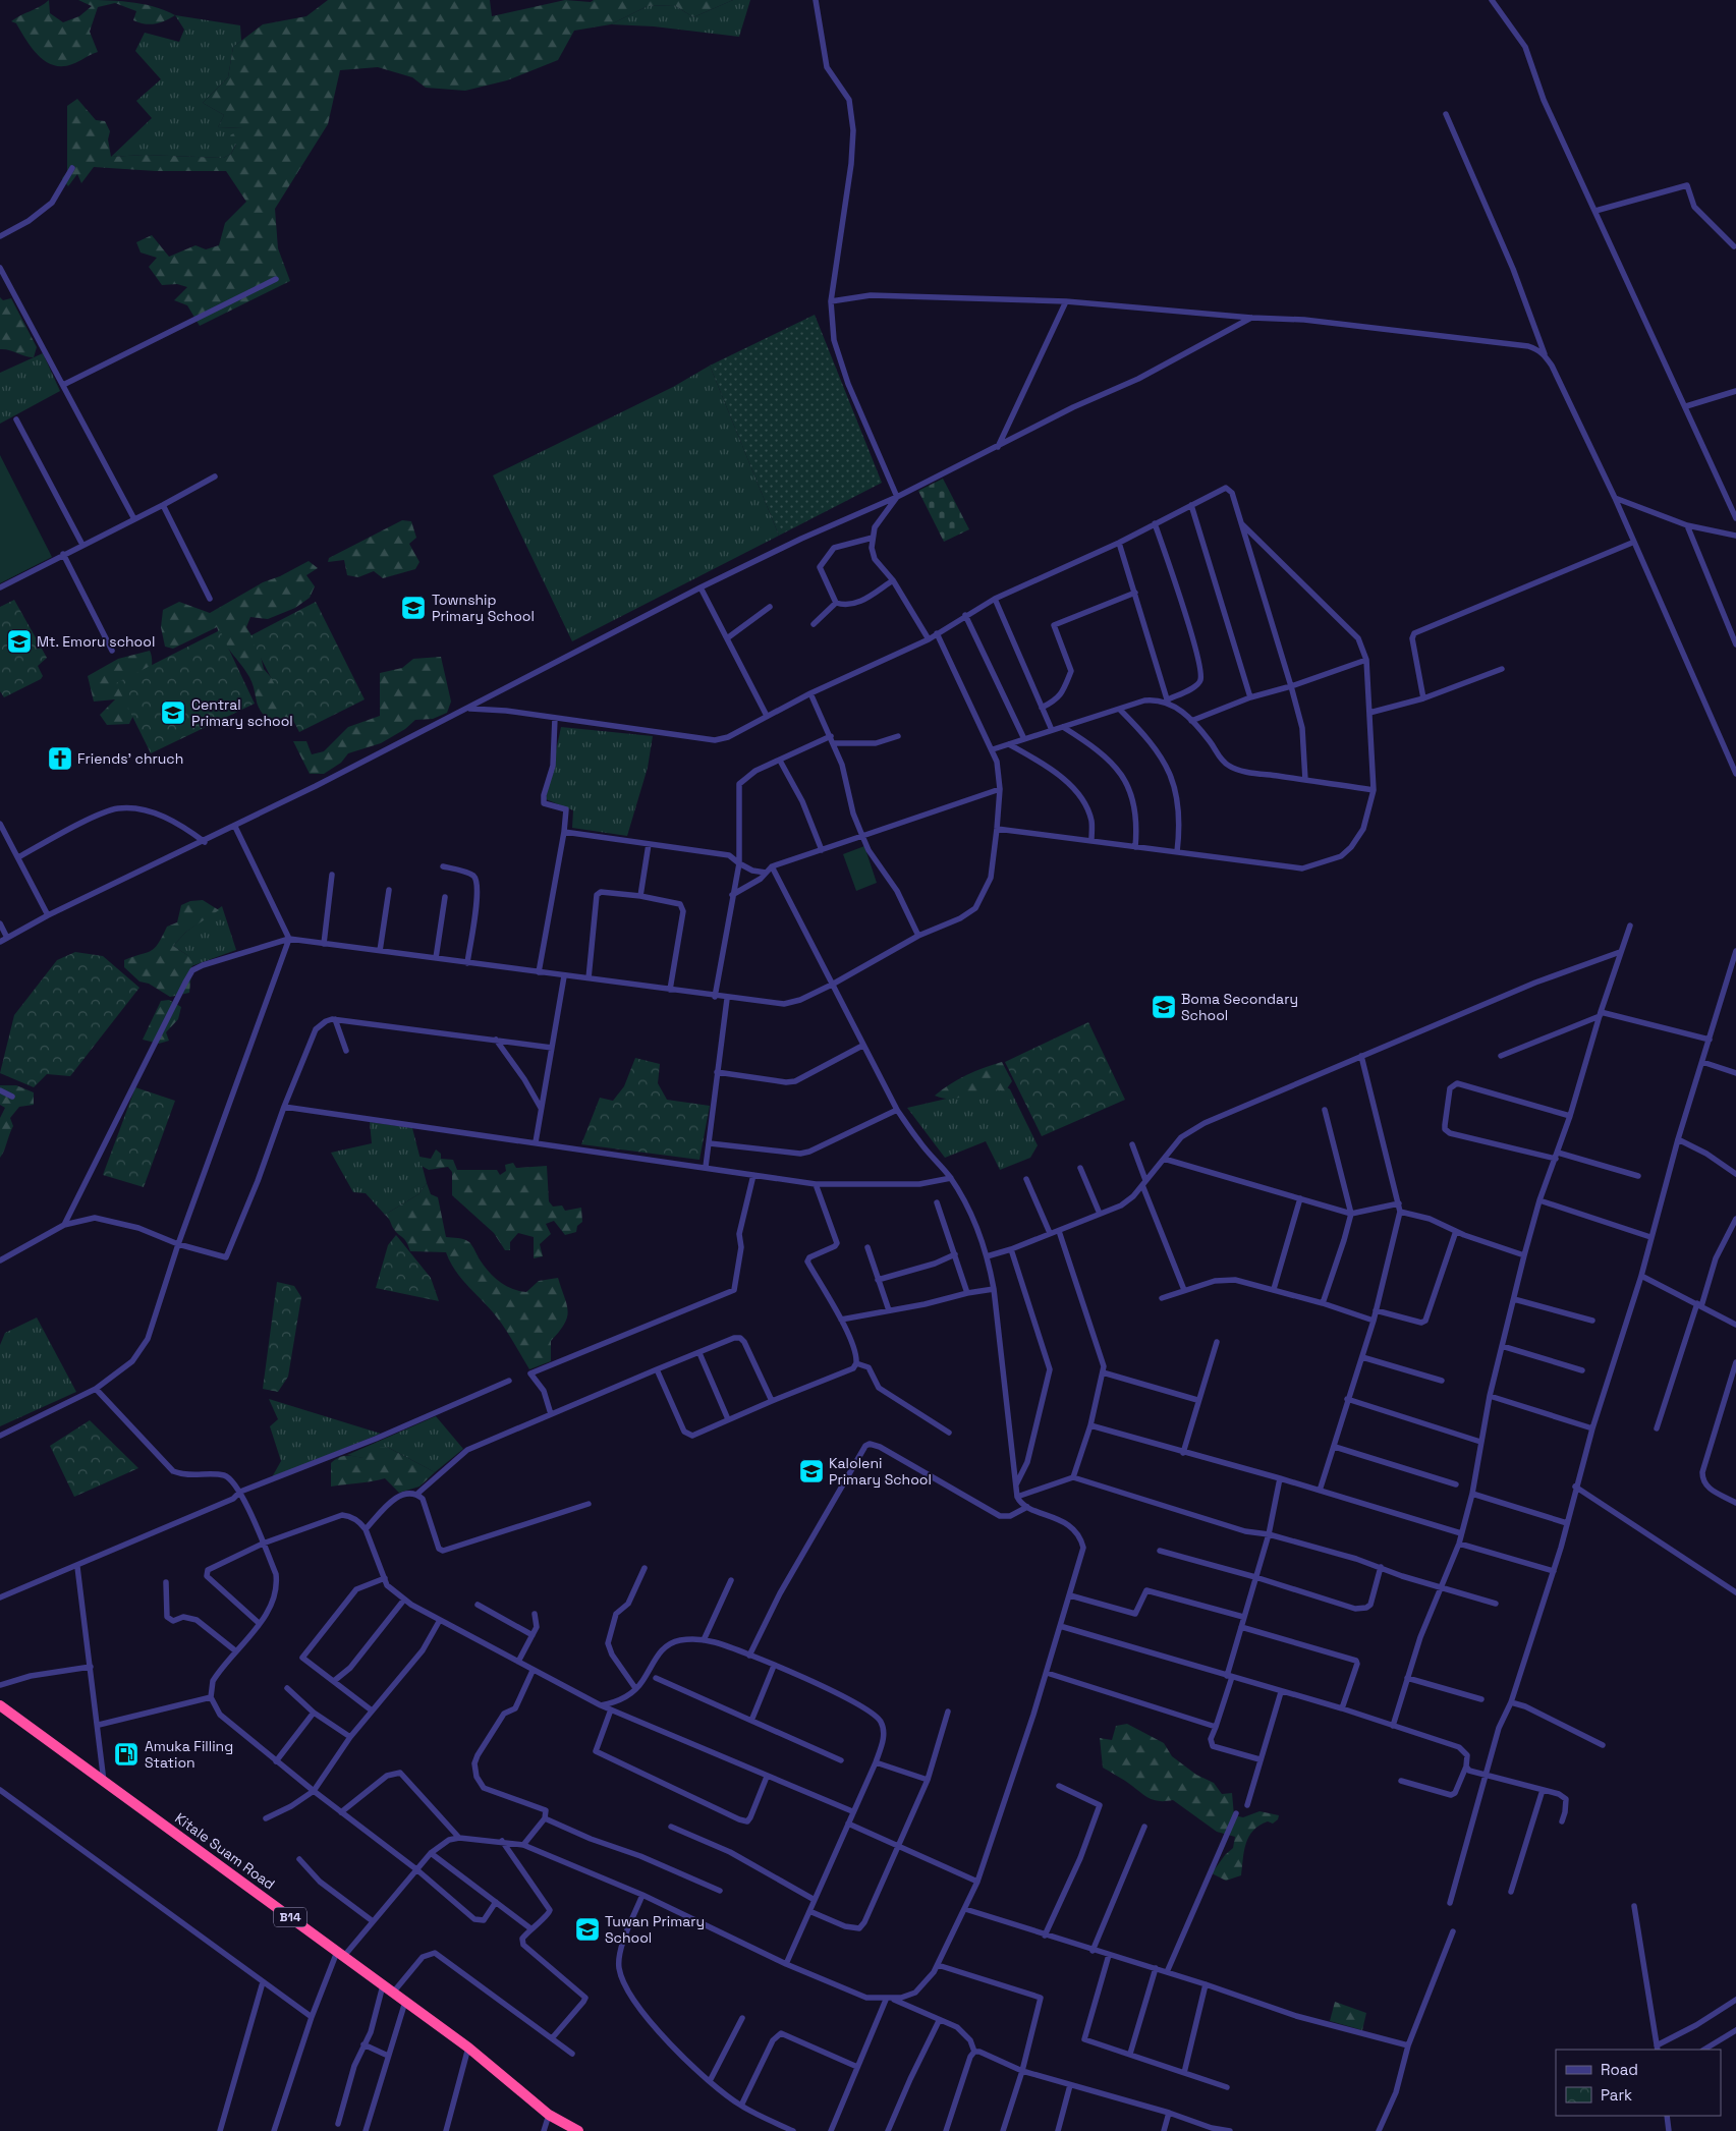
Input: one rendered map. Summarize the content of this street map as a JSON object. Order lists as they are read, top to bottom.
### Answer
{
  "streets": {
    "highway": ["Kitale Suam Road", "B14"]
  },
  "places": {
    "school or university": [
      "Township Primary School",
      "Mt. Emoru school",
      "Central Primary school",
      "Boma Secondary School",
      "Kaloleni Primary School",
      "Tuwan Primary School"
    ],
    "church": ["Friends' chruch"],
    "fuel station": ["Amuka Filling Station"]
  },
  "legend": ["Road", "Park"]
}
